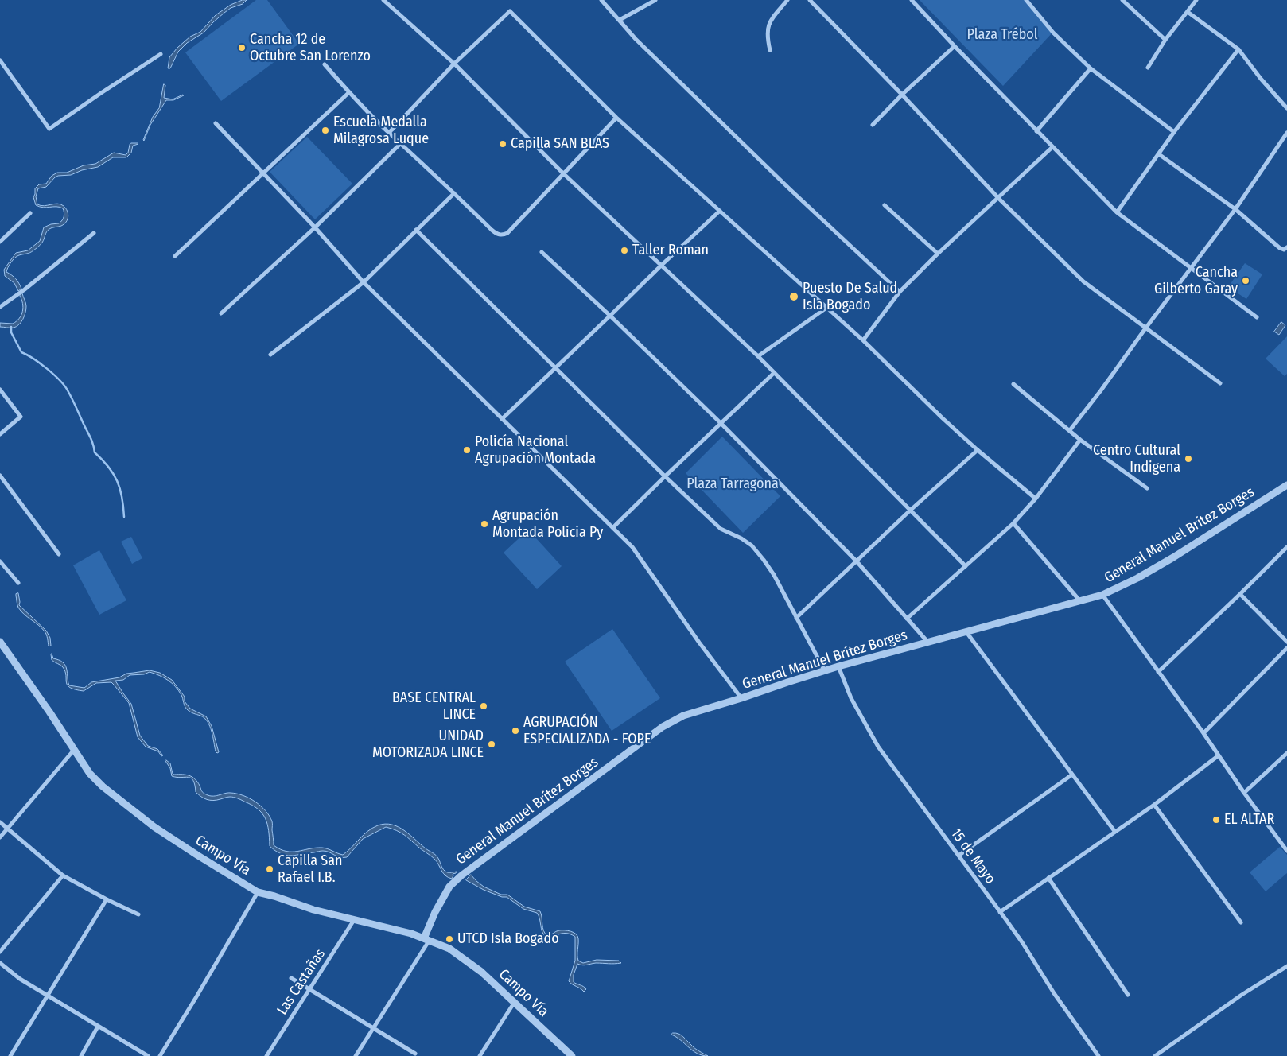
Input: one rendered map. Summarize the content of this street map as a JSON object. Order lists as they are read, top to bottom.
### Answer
{
  "streets": {
    "street": [
      "General Manuel Brítez Borges",
      "Campo Vía",
      "15 de Mayo",
      "Las Castañas"
    ]
  },
  "crossings": [
    ["General Manuel Brítez Borges", "Campo Vía"],
    ["General Manuel Brítez Borges", "15 de Mayo"],
    ["Campo Vía", "Las Castañas"]
  ],
  "parks": ["Plaza Trébol", "Plaza Tarragona"],
  "places": [
    "Cancha 12 de Octubre San Lorenzo",
    "Escuela Medalla Milagrosa Luque",
    "Capilla SAN BLAS",
    "Taller Roman",
    "Cancha Gilberto Garay",
    "Puesto De Salud Isla Bogado",
    "Policía Nacional Agrupación Montada",
    "Centro Cultural Indigena",
    "Agrupación Montada Policia Py",
    "BASE CENTRAL LINCE",
    "AGRUPACIÓN ESPECIALIZADA - FOPE",
    "UNIDAD MOTORIZADA LINCE",
    "EL ALTAR",
    "Capilla San Rafael I.B.",
    "UTCD Isla Bogado"
  ]
}
